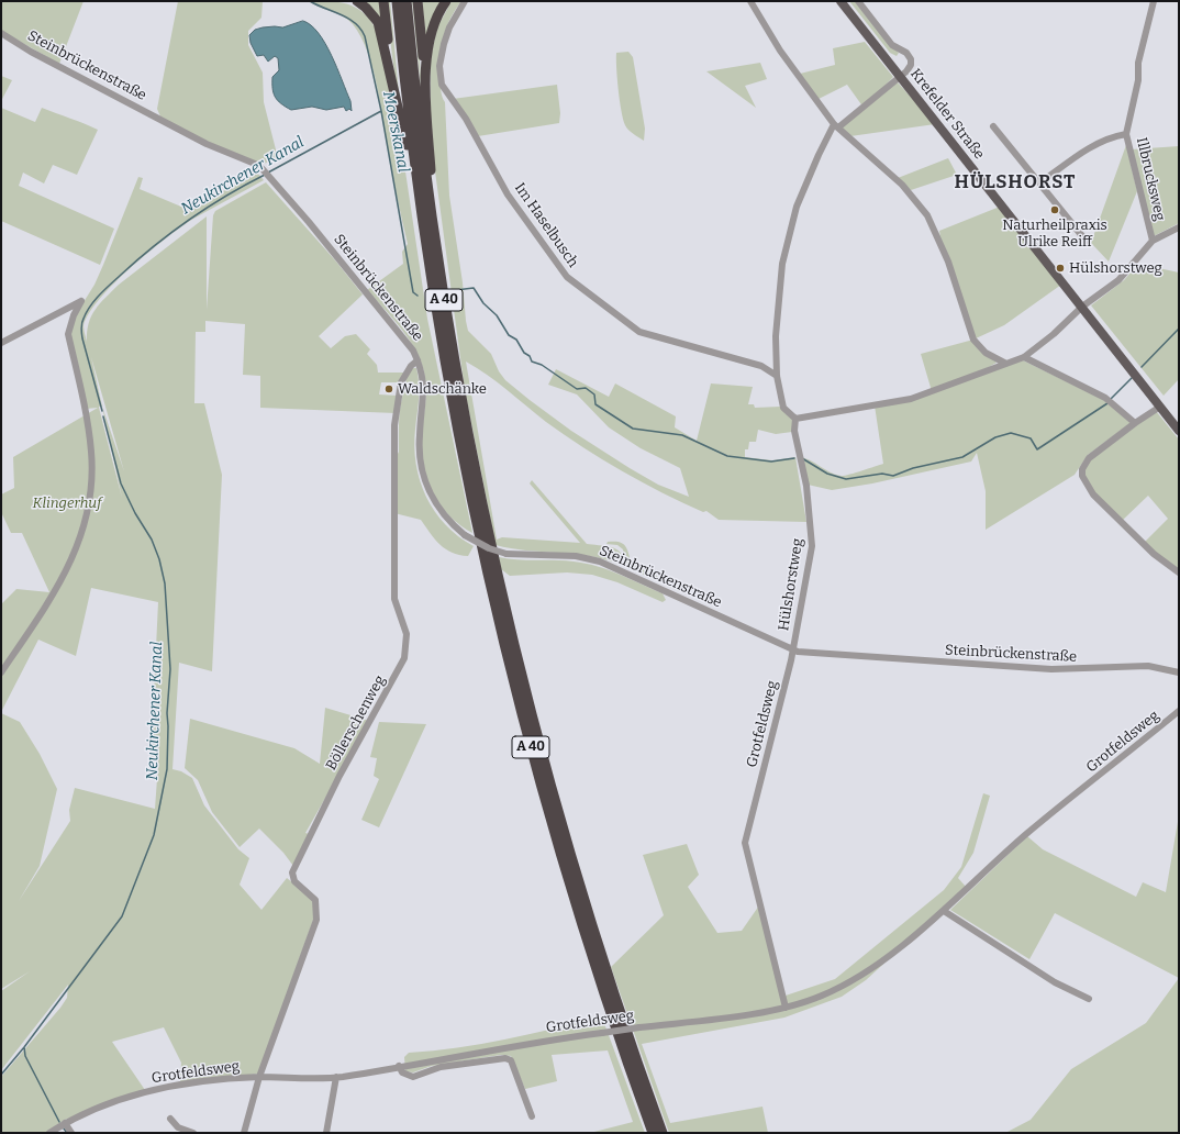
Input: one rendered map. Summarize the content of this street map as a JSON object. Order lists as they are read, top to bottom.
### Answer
{
  "streets": {
    "highway": ["A 40"],
    "main road": ["Krefelder Straße"],
    "street": [
      "Steinbrückenstraße",
      "Illbrucksweg",
      "Im Haselbusch",
      "Hülshorstweg",
      "Böllerschenweg",
      "Grotfeldsweg"
    ]
  },
  "crossings": [
    ["Steinbrückenstraße", "Hülshorstweg"],
    ["Steinbrückenstraße", "Böllerschenweg"],
    ["Steinbrückenstraße", "Grotfeldsweg"],
    ["Krefelder Straße", "Illbrucksweg"],
    ["Hülshorstweg", "Grotfeldsweg"],
    ["Böllerschenweg", "Grotfeldsweg"]
  ],
  "districts": ["HÜLSHORST"],
  "water": ["Moerskanal", "Neukirchener Kanal"],
  "parks": ["Klingerhuf"],
  "places": ["Naturheilpraxis Ulrike Reiff", "Hülshorstweg", "Waldschänke"]
}
